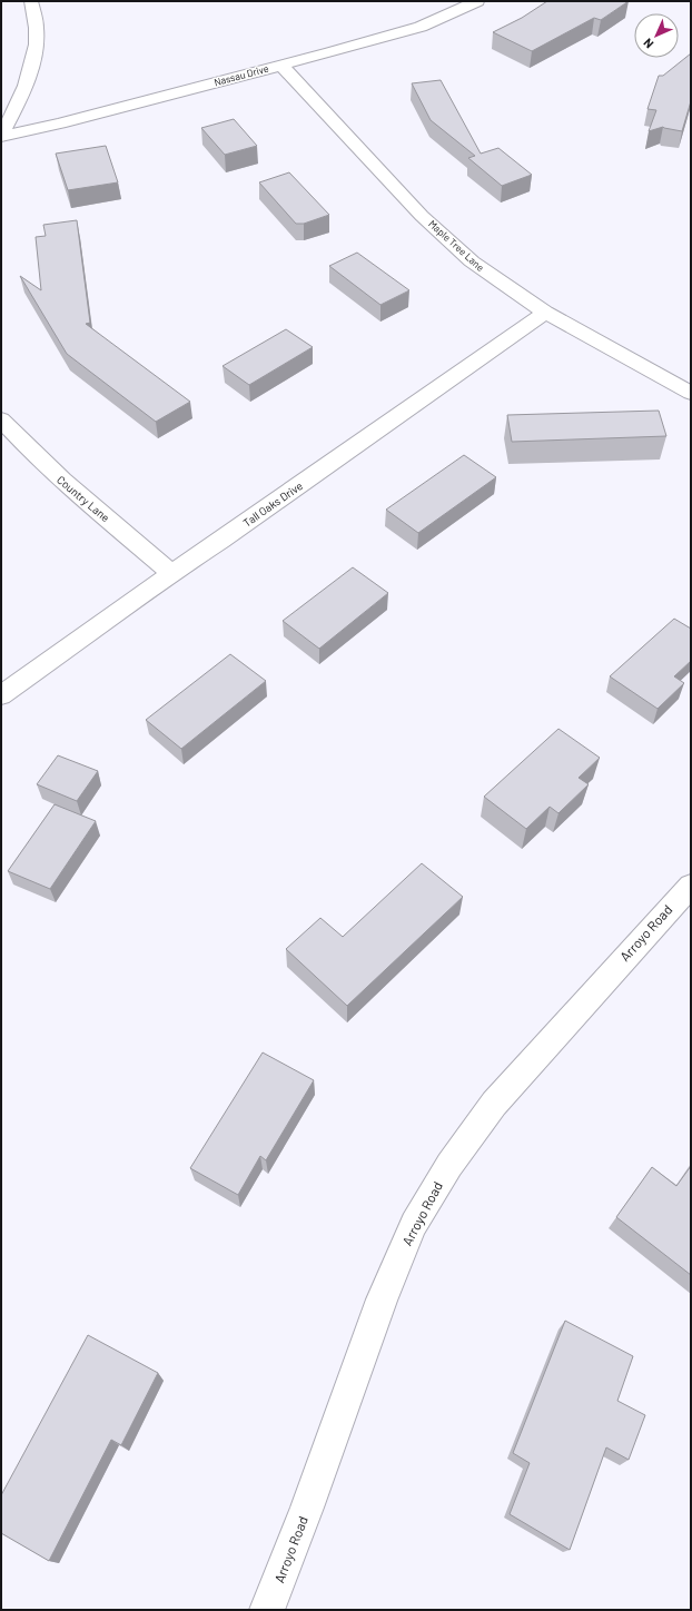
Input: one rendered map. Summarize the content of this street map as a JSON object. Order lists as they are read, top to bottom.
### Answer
{
  "streets": {
    "street": [
      "Nassau Drive",
      "Maple Tree Lane",
      "Country Lane",
      "Tall Oaks Drive",
      "Arroyo Road"
    ]
  },
  "crossings": [
    ["Nassau Drive", "Maple Tree Lane"],
    ["Maple Tree Lane", "Tall Oaks Drive"],
    ["Country Lane", "Tall Oaks Drive"]
  ],
  "north": "bottom left"
}
